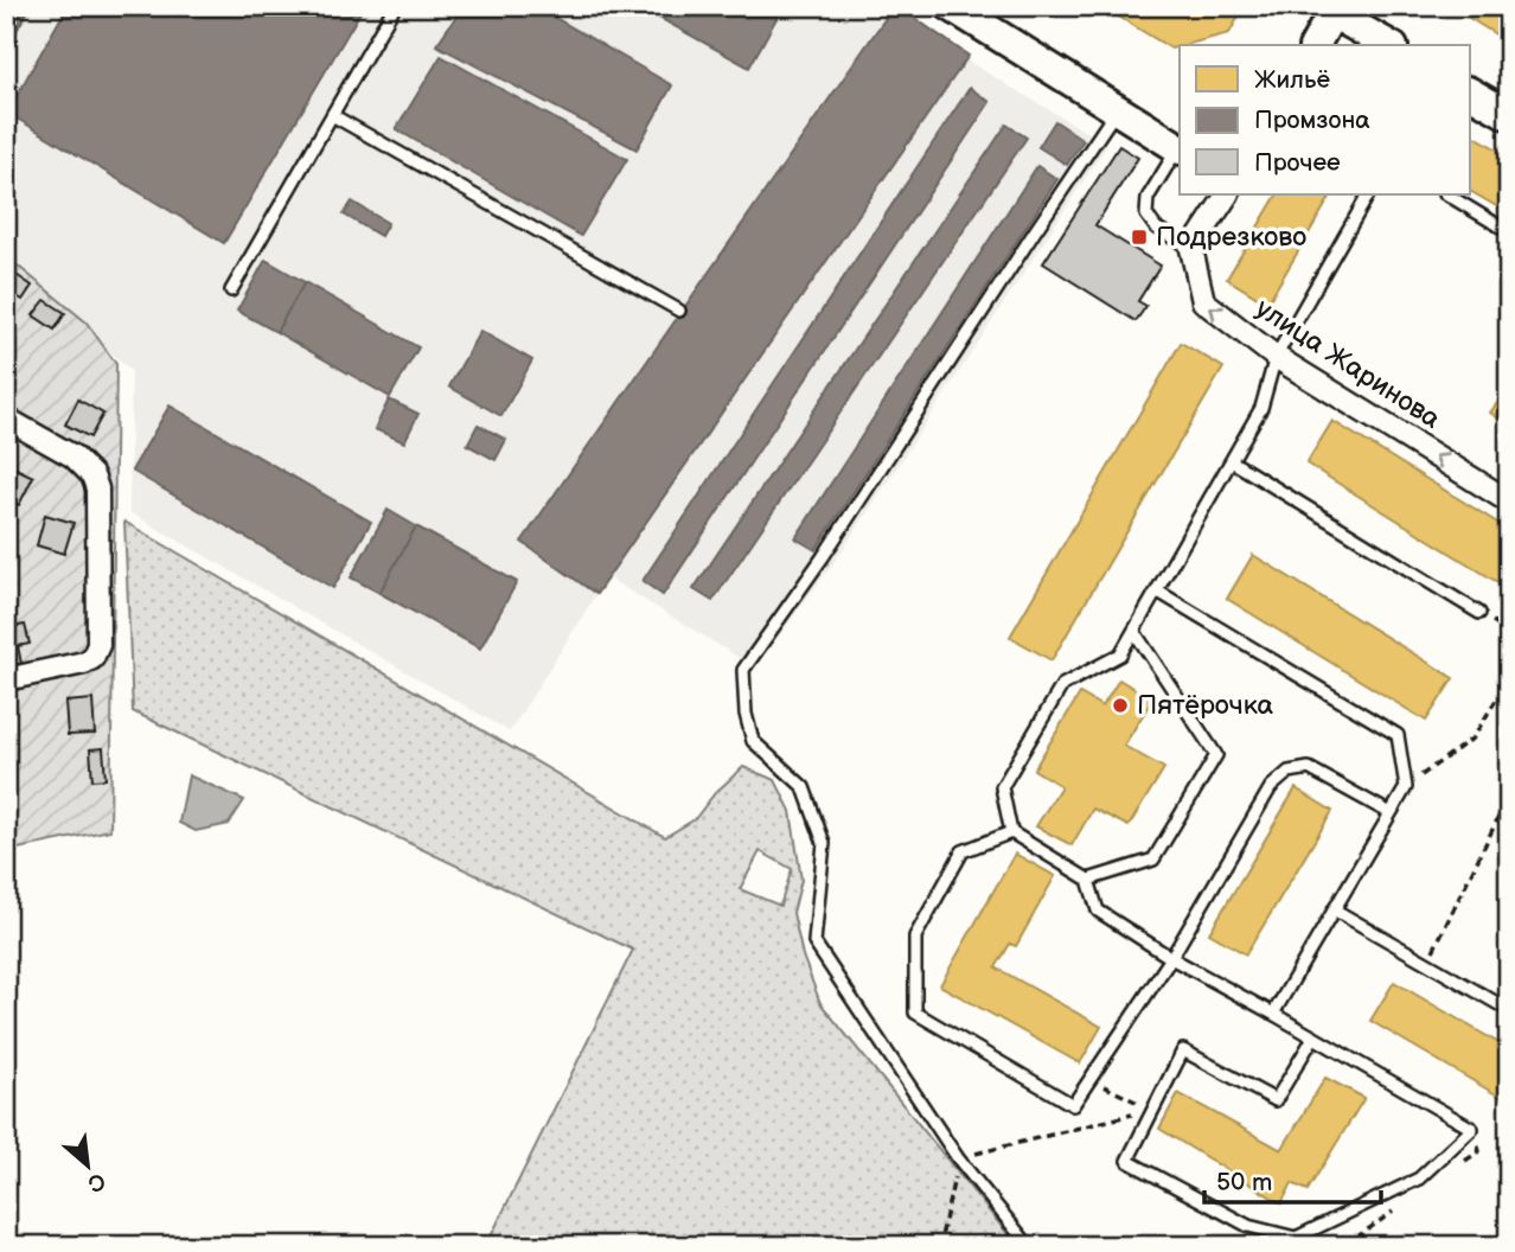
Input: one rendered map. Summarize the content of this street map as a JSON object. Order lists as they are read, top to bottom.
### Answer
{
  "streets": {
    "street": ["улица Жаринова"]
  },
  "one_way": ["улица Жаринова"],
  "places": {
    "transit": ["Подрезково"],
    "other": ["Пятёрочка"]
  },
  "legend": ["Жильё", "Промзона", "Прочее"],
  "scale_bar": "50 m",
  "north": "bottom right"
}
